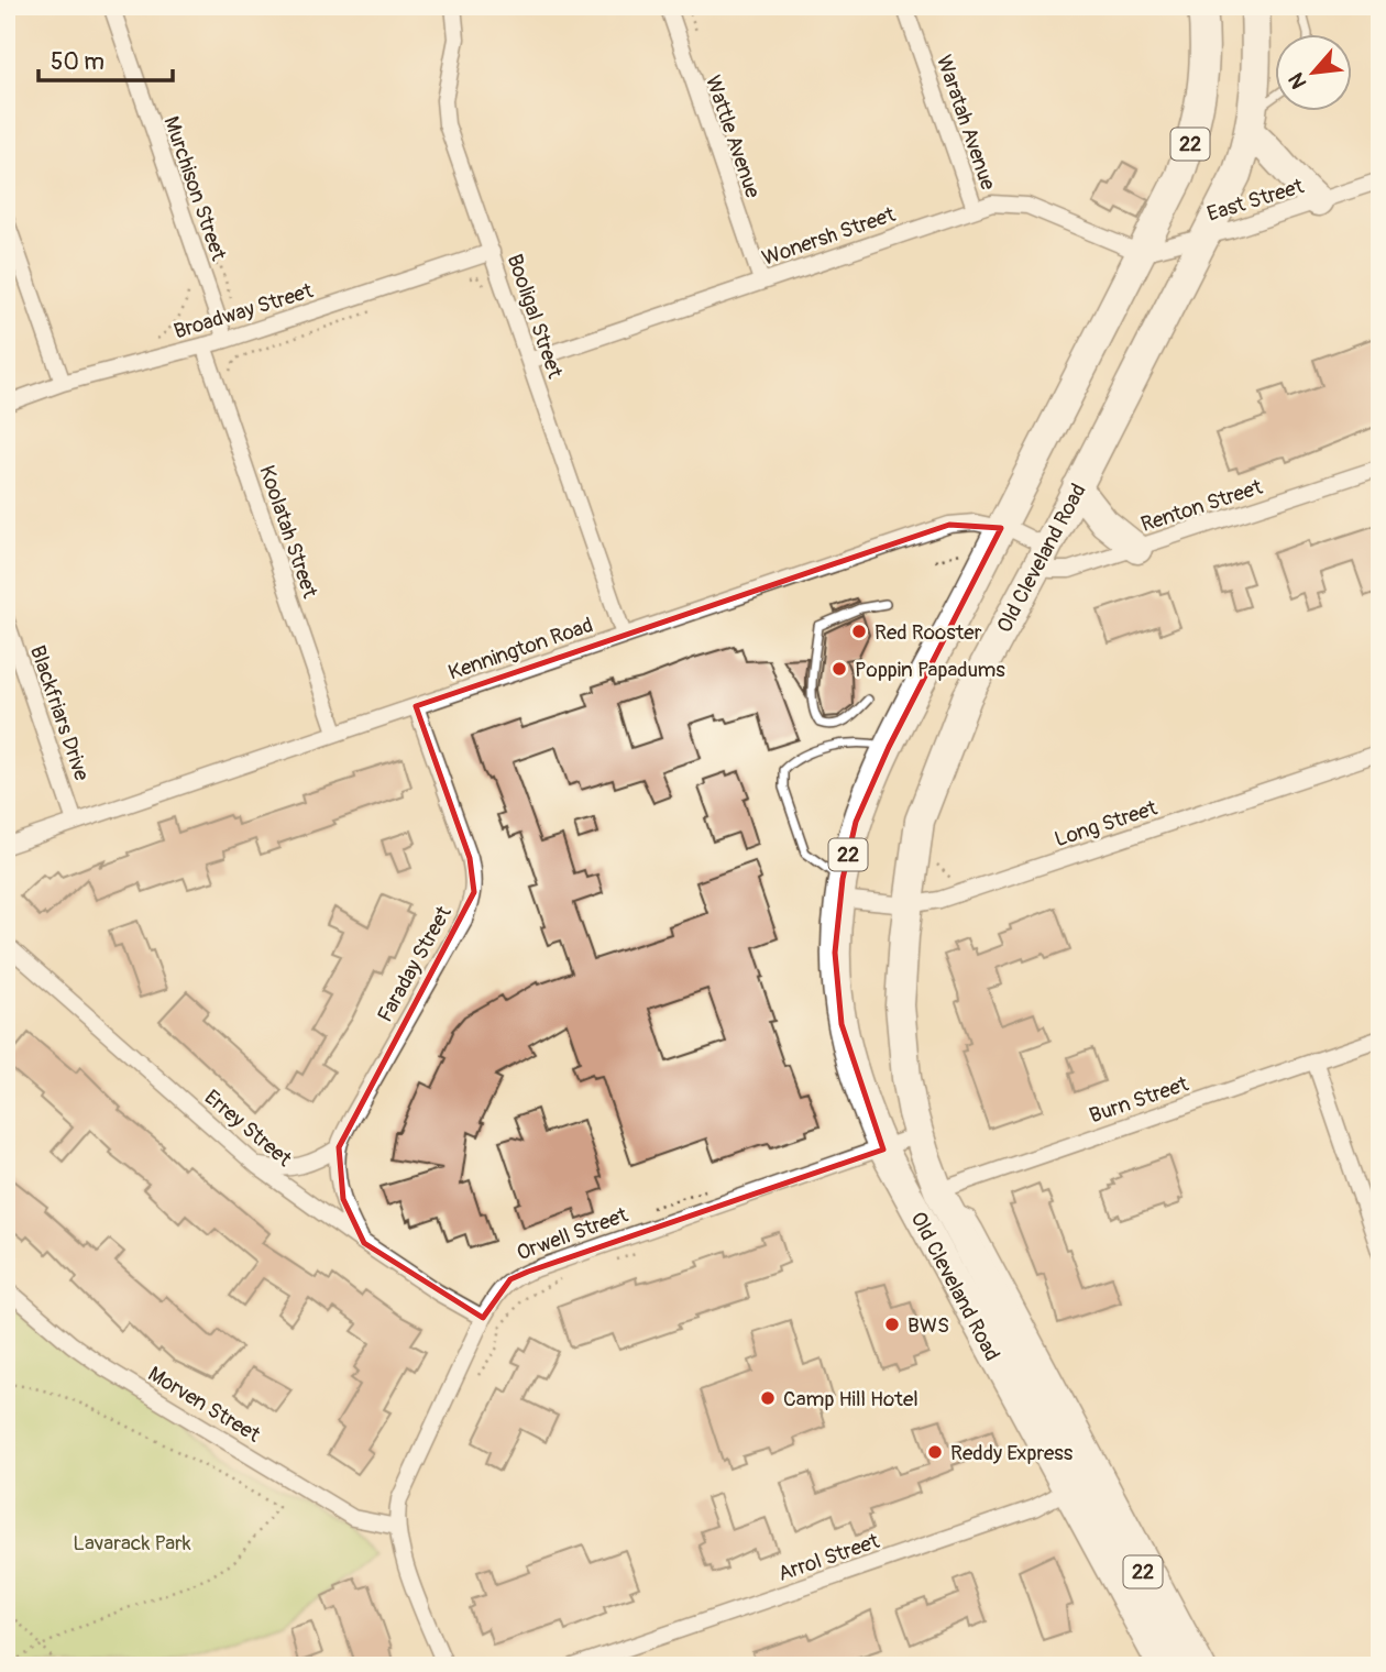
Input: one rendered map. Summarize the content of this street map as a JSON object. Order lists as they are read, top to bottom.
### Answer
{
  "streets": {
    "highway": ["22", "Old Cleveland Road"],
    "street": [
      "Waratah Avenue",
      "Wattle Avenue",
      "Murchison Street",
      "East Street",
      "Wonersh Street",
      "Broadway Street",
      "Booligal Street",
      "Renton Street",
      "Koolatah Street",
      "Kennington Road",
      "Blackfriars Drive",
      "Long Street",
      "Faraday Street",
      "Burn Street",
      "Errey Street",
      "Orwell Street",
      "Morven Street",
      "Arrol Street"
    ]
  },
  "crossings": [
    ["Waratah Avenue", "Wonersh Street"],
    ["Wattle Avenue", "Wonersh Street"],
    ["Murchison Street", "Broadway Street"],
    ["East Street", "Wonersh Street"],
    ["East Street", "Old Cleveland Road"],
    ["Wonersh Street", "Booligal Street"],
    ["Wonersh Street", "Old Cleveland Road"],
    ["Broadway Street", "Booligal Street"],
    ["Broadway Street", "Koolatah Street"],
    ["Booligal Street", "Kennington Road"],
    ["Renton Street", "Old Cleveland Road"],
    ["Renton Street", "Kennington Road"],
    ["Koolatah Street", "Kennington Road"],
    ["Old Cleveland Road", "Kennington Road"],
    ["Old Cleveland Road", "Long Street"],
    ["Old Cleveland Road", "Burn Street"],
    ["Old Cleveland Road", "Orwell Street"],
    ["Old Cleveland Road", "Arrol Street"],
    ["Kennington Road", "Blackfriars Drive"],
    ["Kennington Road", "Faraday Street"],
    ["Errey Street", "Orwell Street"],
    ["Orwell Street", "Morven Street"]
  ],
  "parks": ["Lavarack Park"],
  "places": [
    "Red Rooster",
    "Poppin Papadums",
    "BWS",
    "Camp Hill Hotel",
    "Reddy Express"
  ],
  "scale_bar": "50 m",
  "north": "bottom left"
}
